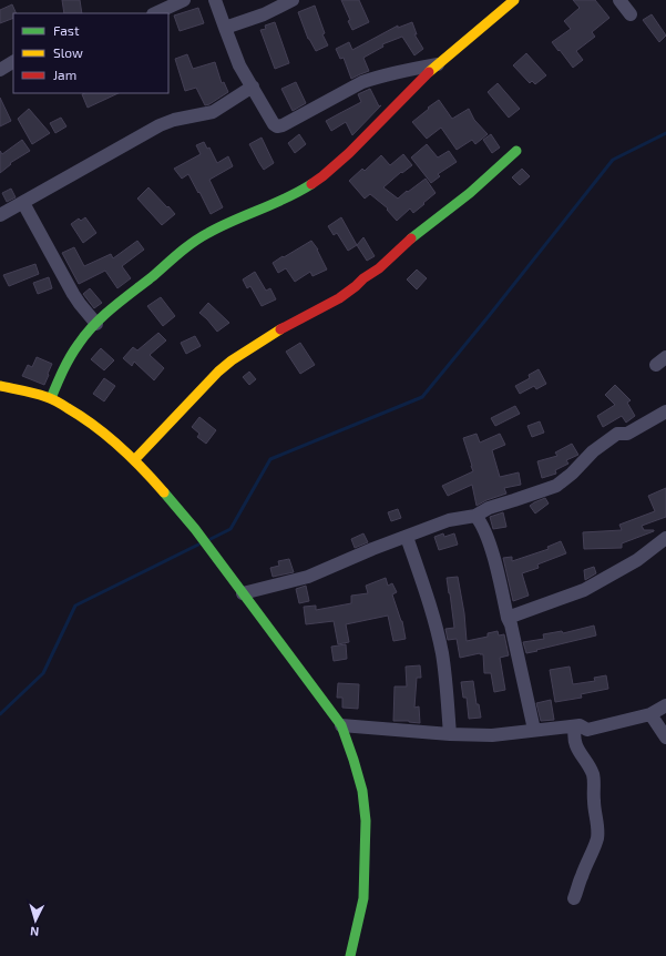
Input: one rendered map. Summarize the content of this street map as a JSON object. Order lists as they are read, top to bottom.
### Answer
{
  "legend": ["Fast", "Slow", "Jam"],
  "north": "bottom"
}
